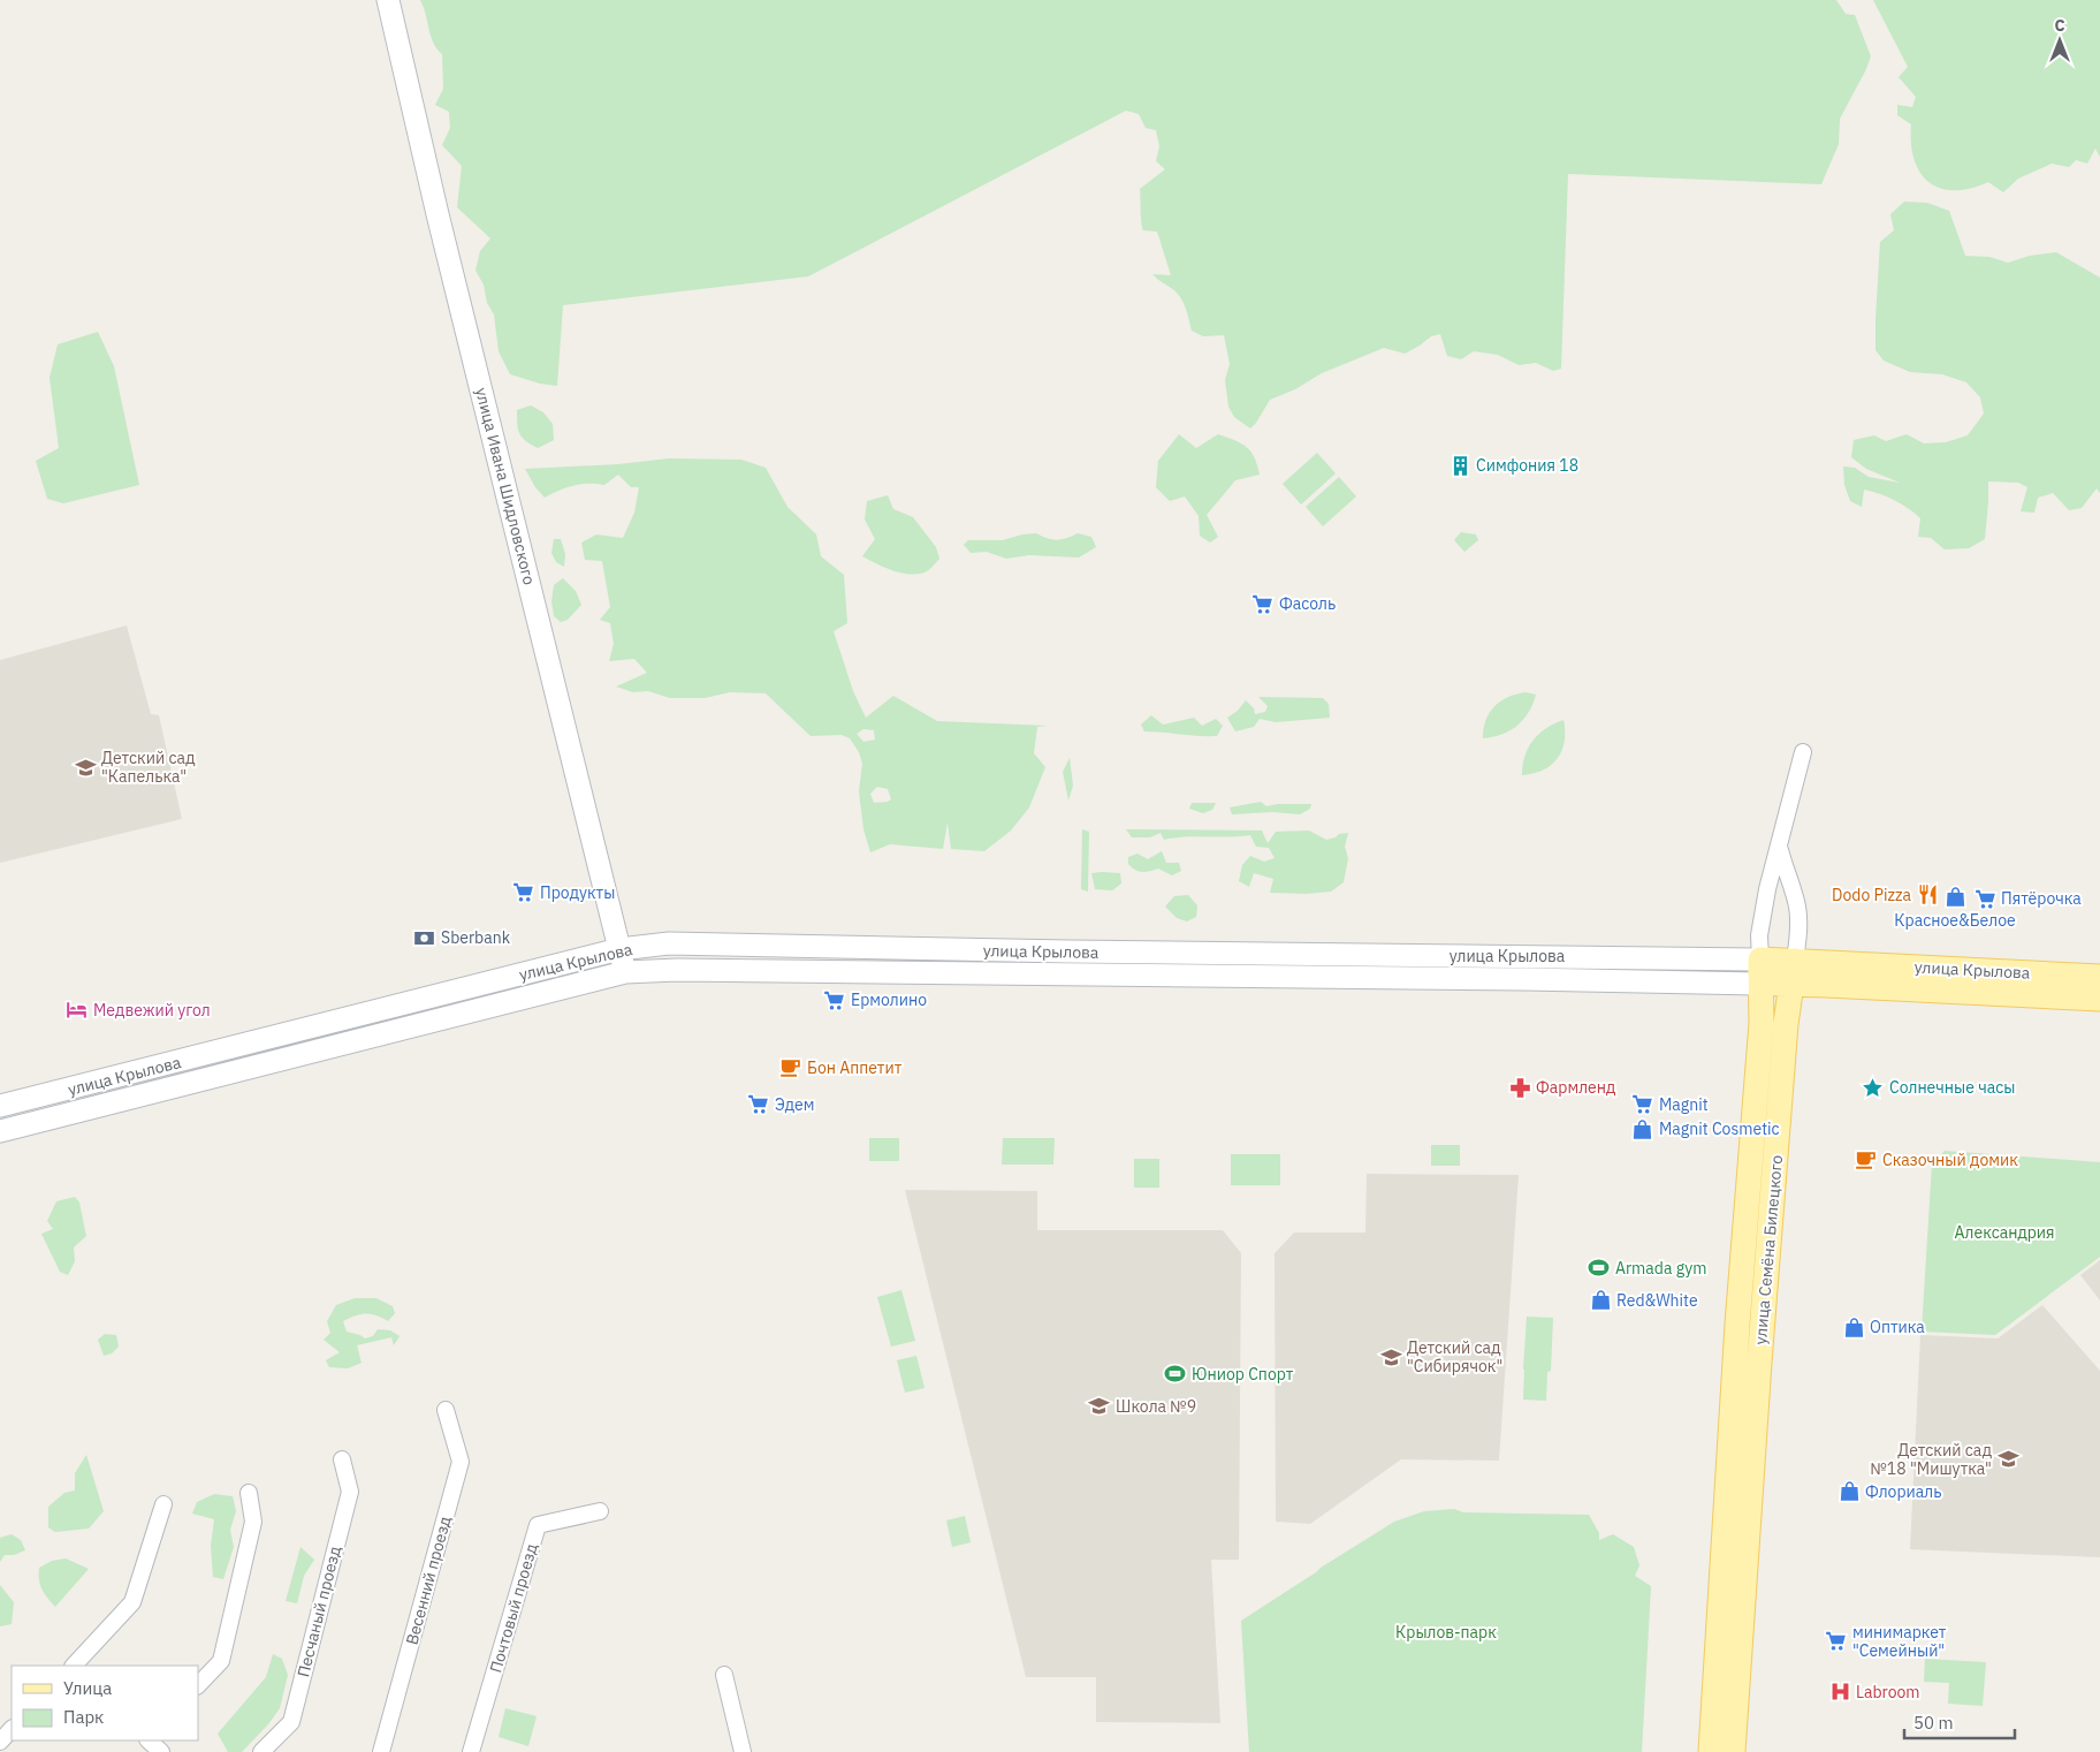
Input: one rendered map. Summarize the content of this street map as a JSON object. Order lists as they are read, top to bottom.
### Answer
{
  "streets": {
    "main road": ["улица Ивана Шидловского", "улица Крылова", "улица Семёна Билецкого"],
    "street": ["Весенний проезд", "Почтовый проезд", "Песчаный проезд"]
  },
  "crossings": [
    ["улица Ивана Шидловского", "улица Крылова"],
    ["улица Крылова", "улица Семёна Билецкого"]
  ],
  "parks": ["Александрия", "Крылов-парк"],
  "places": {
    "building": ["Симфония 18"],
    "supermarket": [
      "Фасоль",
      "Продукты",
      "Пятёрочка",
      "Ермолино",
      "Эдем",
      "Magnit",
      "минимаркет \"Семейный\""
    ],
    "school or university": [
      "Детский сад \"Капелька\"",
      "Детский сад \"Сибирячок\"",
      "Школа №9",
      "Детский сад №18 \"Мишутка\""
    ],
    "restaurant": ["Dodo Pizza"],
    "shop": [
      "Красное&Белое",
      "Magnit Cosmetic",
      "Red&White",
      "Оптика",
      "Флориаль"
    ],
    "bank": ["Sberbank"],
    "hotel": ["Медвежий угол"],
    "cafe": ["Бон Аппетит", "Сказочный домик"],
    "pharmacy": ["Фармленд"],
    "place": ["Солнечные часы"],
    "sports": ["Armada gym", "Юниор Спорт"],
    "hospital": ["Labroom"]
  },
  "legend": ["Улица", "Парк"],
  "scale_bar": "50 m",
  "north": "top"
}
